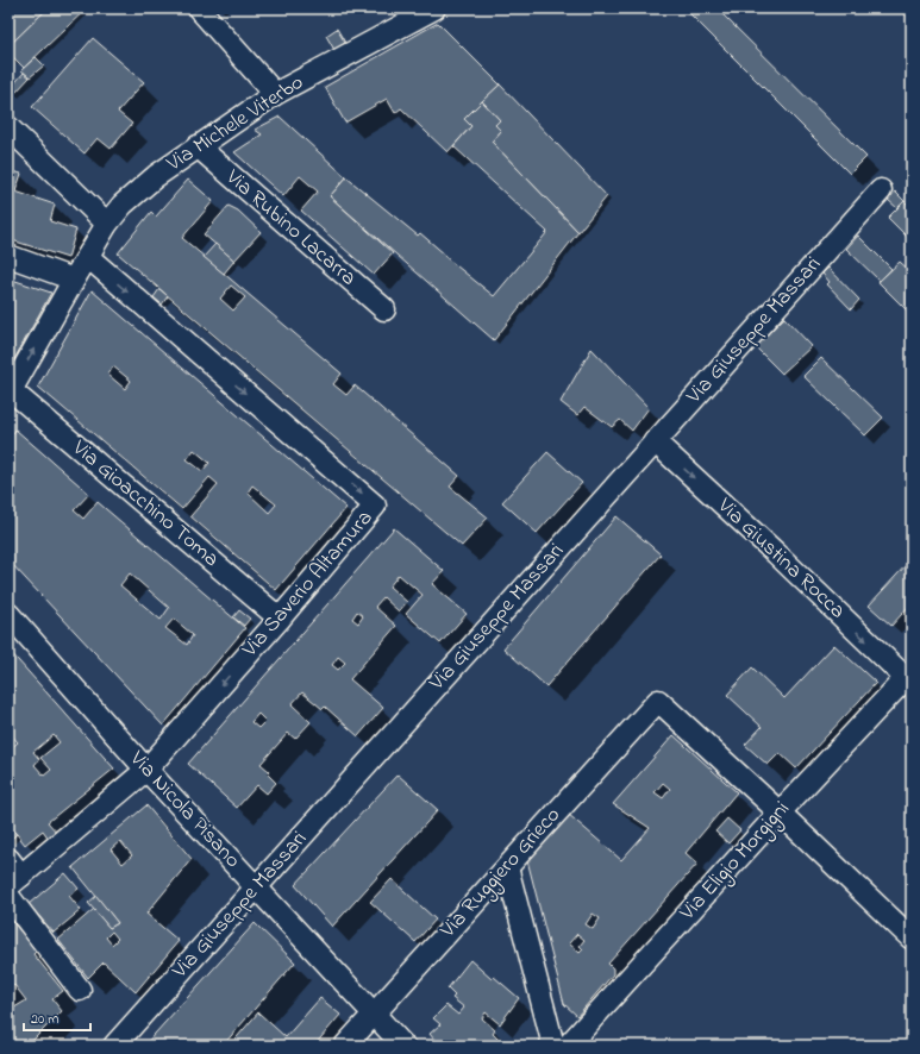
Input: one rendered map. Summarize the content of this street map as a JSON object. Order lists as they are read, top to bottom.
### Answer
{
  "streets": {
    "street": [
      "Via Michele Viterbo",
      "Via Rubino Lacarra",
      "Via Giuseppe Massari",
      "Via Gioacchino Toma",
      "Via Giustina Rocca",
      "Via Saverio Altamura",
      "Via Nicola Pisano",
      "Via Eligio Morgigni",
      "Via Ruggiero Grieco"
    ]
  },
  "crossings": [
    ["Via Michele Viterbo", "Via Rubino Lacarra"],
    ["Via Michele Viterbo", "Via Gioacchino Toma"],
    ["Via Michele Viterbo", "Via Saverio Altamura"],
    ["Via Giuseppe Massari", "Via Giustina Rocca"],
    ["Via Giuseppe Massari", "Via Nicola Pisano"],
    ["Via Gioacchino Toma", "Via Saverio Altamura"],
    ["Via Giustina Rocca", "Via Eligio Morgigni"],
    ["Via Saverio Altamura", "Via Nicola Pisano"],
    ["Via Nicola Pisano", "Via Ruggiero Grieco"],
    ["Via Eligio Morgigni", "Via Ruggiero Grieco"]
  ],
  "one_way": ["Via Giustina Rocca"],
  "scale_bar": "20 m"
}
